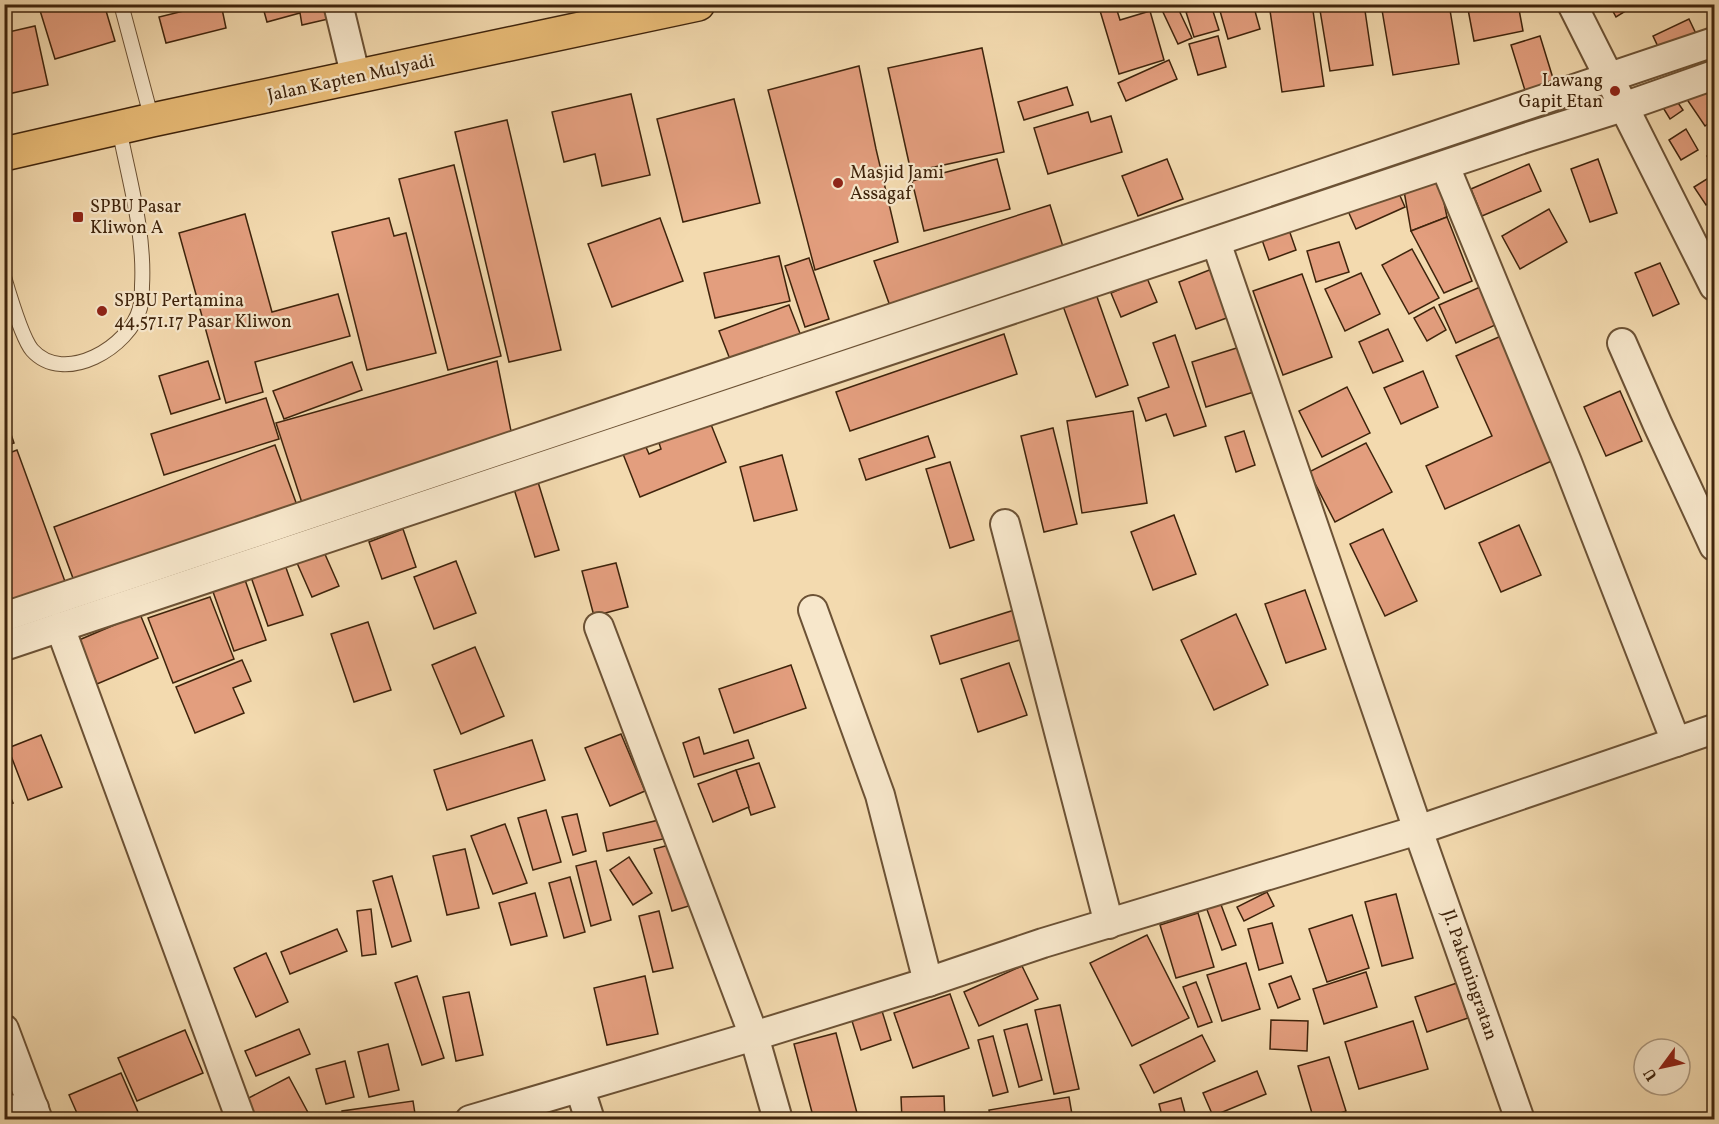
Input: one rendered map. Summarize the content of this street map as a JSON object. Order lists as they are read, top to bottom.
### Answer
{
  "streets": {
    "main road": ["Jalan Kapten Mulyadi"],
    "street": ["Jl. Pakuningratan"]
  },
  "places": {
    "other": ["Lawang Gapit Etan", "Masjid Jami Assagaf", "SPBU Pertamina 44.571.17 Pasar Kliwon"],
    "transit": ["SPBU Pasar Kliwon A"]
  },
  "north": "bottom left"
}
